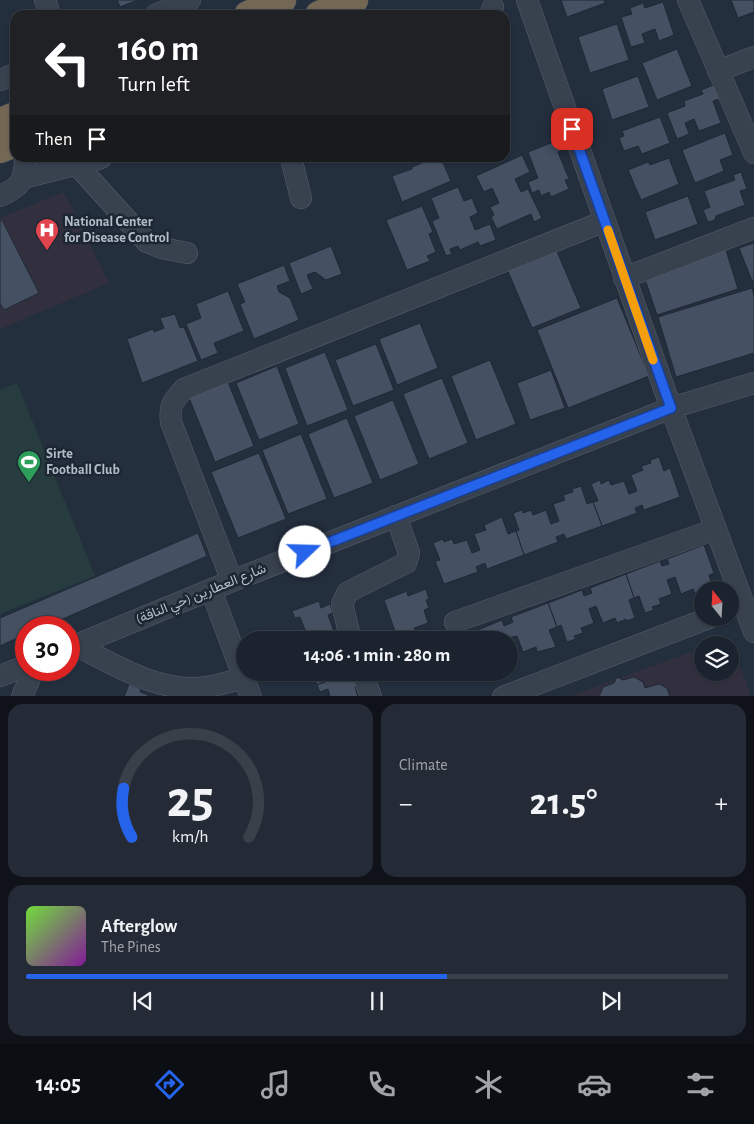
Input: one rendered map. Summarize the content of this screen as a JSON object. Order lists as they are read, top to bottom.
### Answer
{
  "streets": {
    "street": ["شارع العطارين (حي الناقة)"]
  },
  "places": {
    "hospital": ["National Center for Disease Control"],
    "sports": ["Sirte Football Club"]
  },
  "north": "top",
  "page": {
    "turn": ["160 m", "Turn left"],
    "then": "Then",
    "limit": "30",
    "trip": "14:06 · 1 min · 280 m",
    "tile": "Climate",
    "heat": ["−", "21.5°", "+"],
    "song": ["Afterglow", "The Pines"],
    "tabs": "14:05",
    "gauge": ["25", "km/h"]
  }
}
